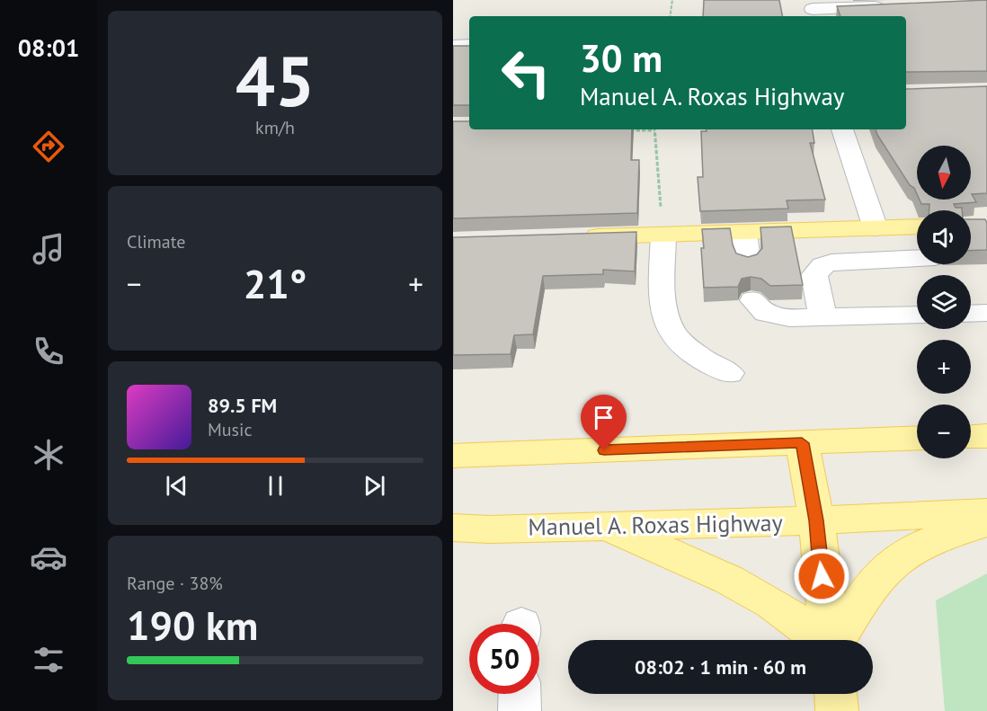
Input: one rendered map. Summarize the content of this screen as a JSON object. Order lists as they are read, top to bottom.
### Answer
{
  "streets": {
    "main road": ["Manuel A. Roxas Highway"]
  },
  "north": "bottom",
  "page": {
    "tabs": "08:01",
    "tile": [
      ["45", "km/h"],
      "Climate",
      ["Range · 38%", "190 km"]
    ],
    "turn": ["30 m", "Manuel A. Roxas Highway"],
    "map_buttons": ["+", "−"],
    "heat": ["−", "21°", "+"],
    "song": ["89.5 FM", "Music"],
    "limit": "50",
    "trip": "08:02 · 1 min · 60 m"
  }
}
